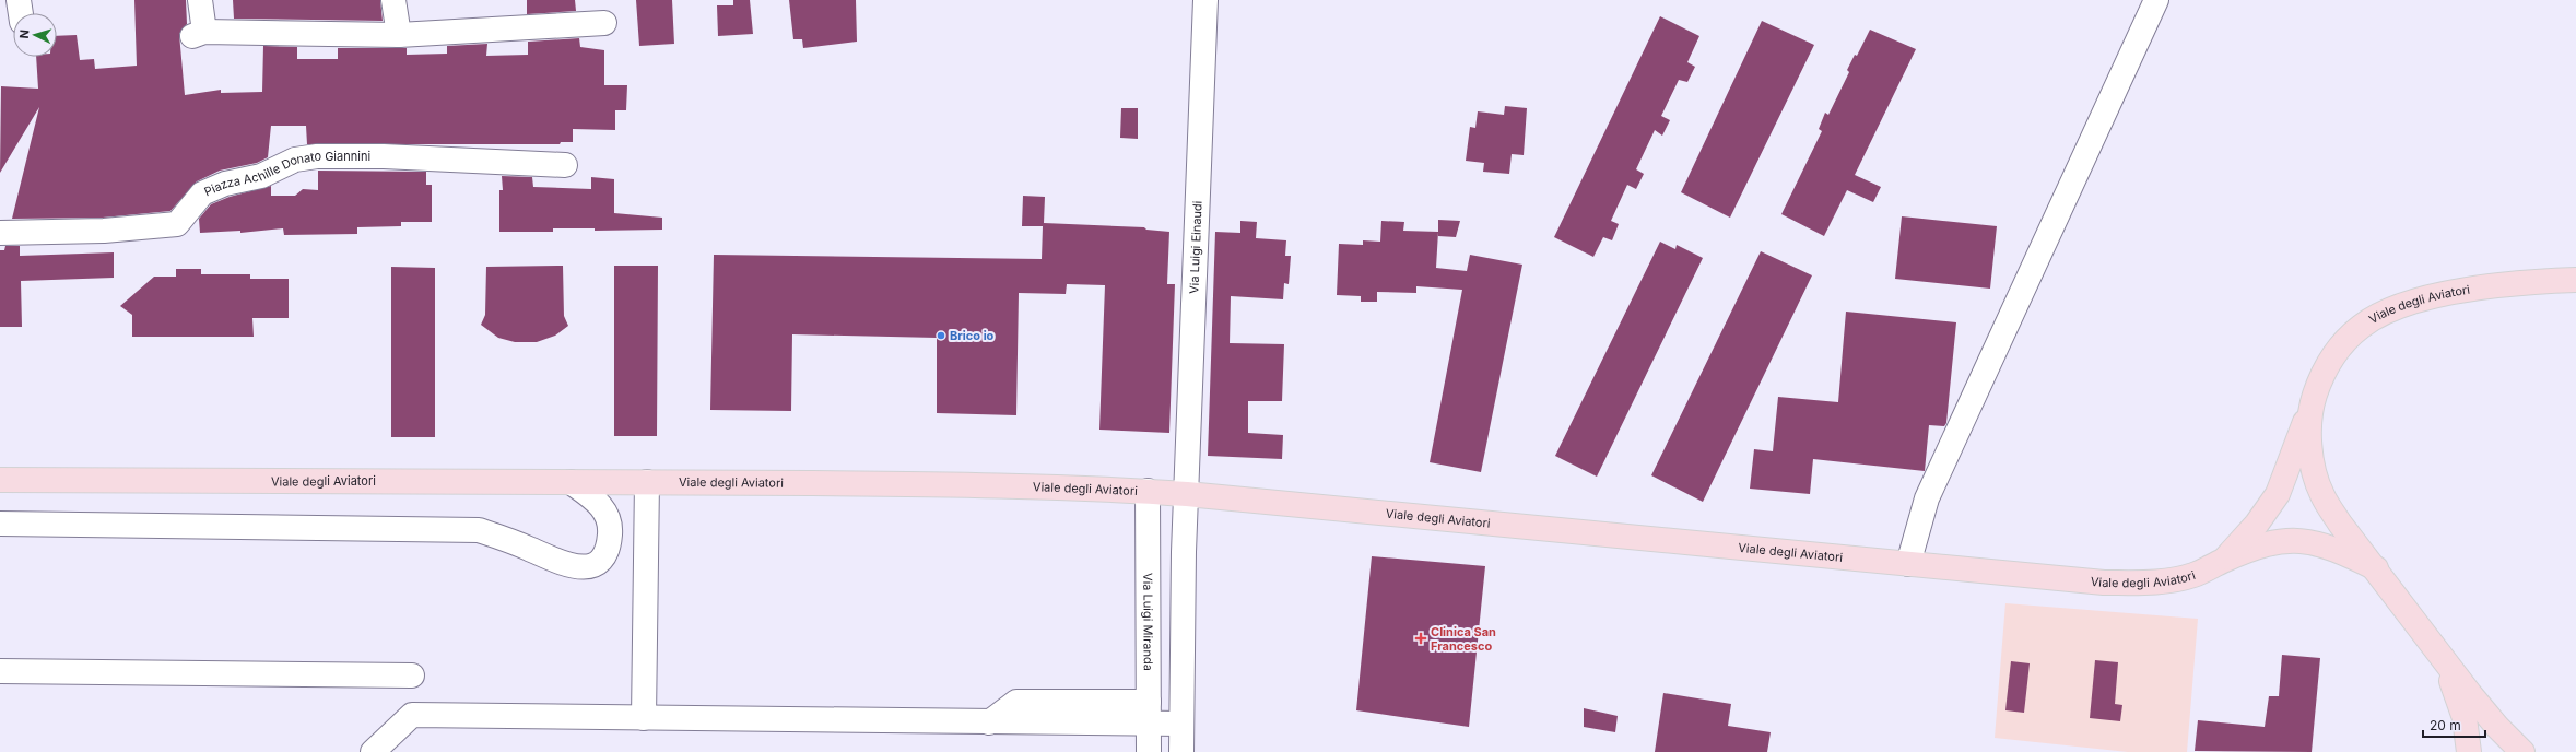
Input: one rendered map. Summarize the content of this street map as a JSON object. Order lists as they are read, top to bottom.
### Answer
{
  "streets": {
    "main road": ["Viale degli Aviatori"],
    "street": ["Piazza Achille Donato Giannini", "Via Luigi Einaudi", "Via Luigi Miranda"]
  },
  "crossings": [
    ["Via Luigi Einaudi", "Viale degli Aviatori"],
    ["Viale degli Aviatori", "Via Luigi Miranda"]
  ],
  "places": {
    "other": ["Brico io"],
    "health": ["Clinica San Francesco"]
  },
  "scale_bar": "20 m",
  "north": "left"
}
